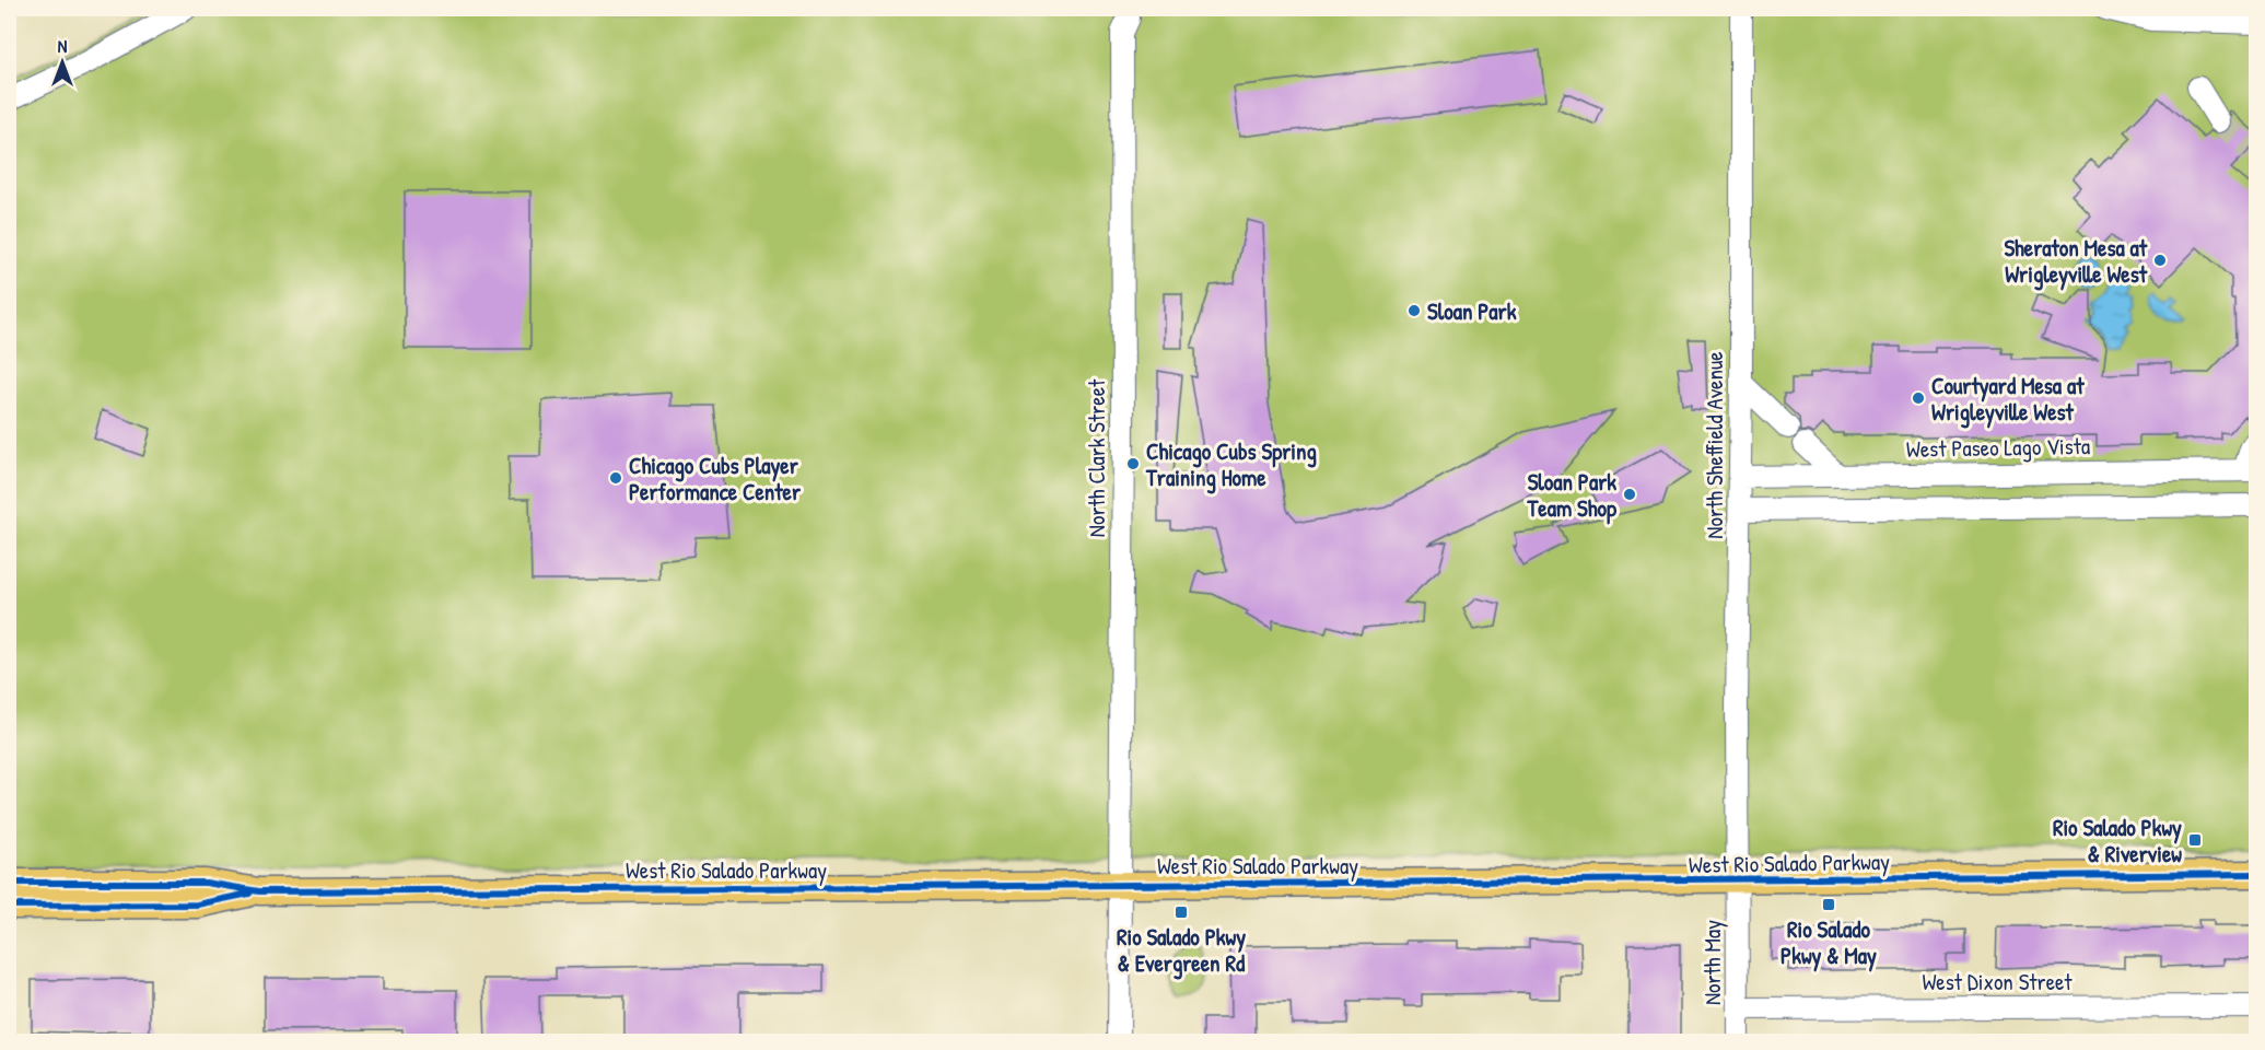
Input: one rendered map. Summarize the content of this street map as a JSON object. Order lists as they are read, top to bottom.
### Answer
{
  "streets": {
    "main road": ["West Rio Salado Parkway"],
    "street": [
      "North Sheffield Avenue",
      "West Paseo Lago Vista",
      "North Clark Street",
      "North May",
      "West Dixon Street"
    ]
  },
  "crossings": [
    ["North Sheffield Avenue", "West Paseo Lago Vista"],
    ["North Sheffield Avenue", "West Rio Salado Parkway"],
    ["North Sheffield Avenue", "North May"],
    ["North Clark Street", "West Rio Salado Parkway"],
    ["West Rio Salado Parkway", "North May"],
    ["North May", "West Dixon Street"]
  ],
  "places": {
    "other": [
      "Sheraton Mesa at Wrigleyville West",
      "Sloan Park",
      "Courtyard Mesa at Wrigleyville West",
      "Chicago Cubs Spring Training Home",
      "Chicago Cubs Player Performance Center",
      "Sloan Park Team Shop"
    ],
    "transit": ["Rio Salado Pkwy & Riverview", "Rio Salado Pkwy & May", "Rio Salado Pkwy & Evergreen Rd"]
  },
  "north": "top"
}
